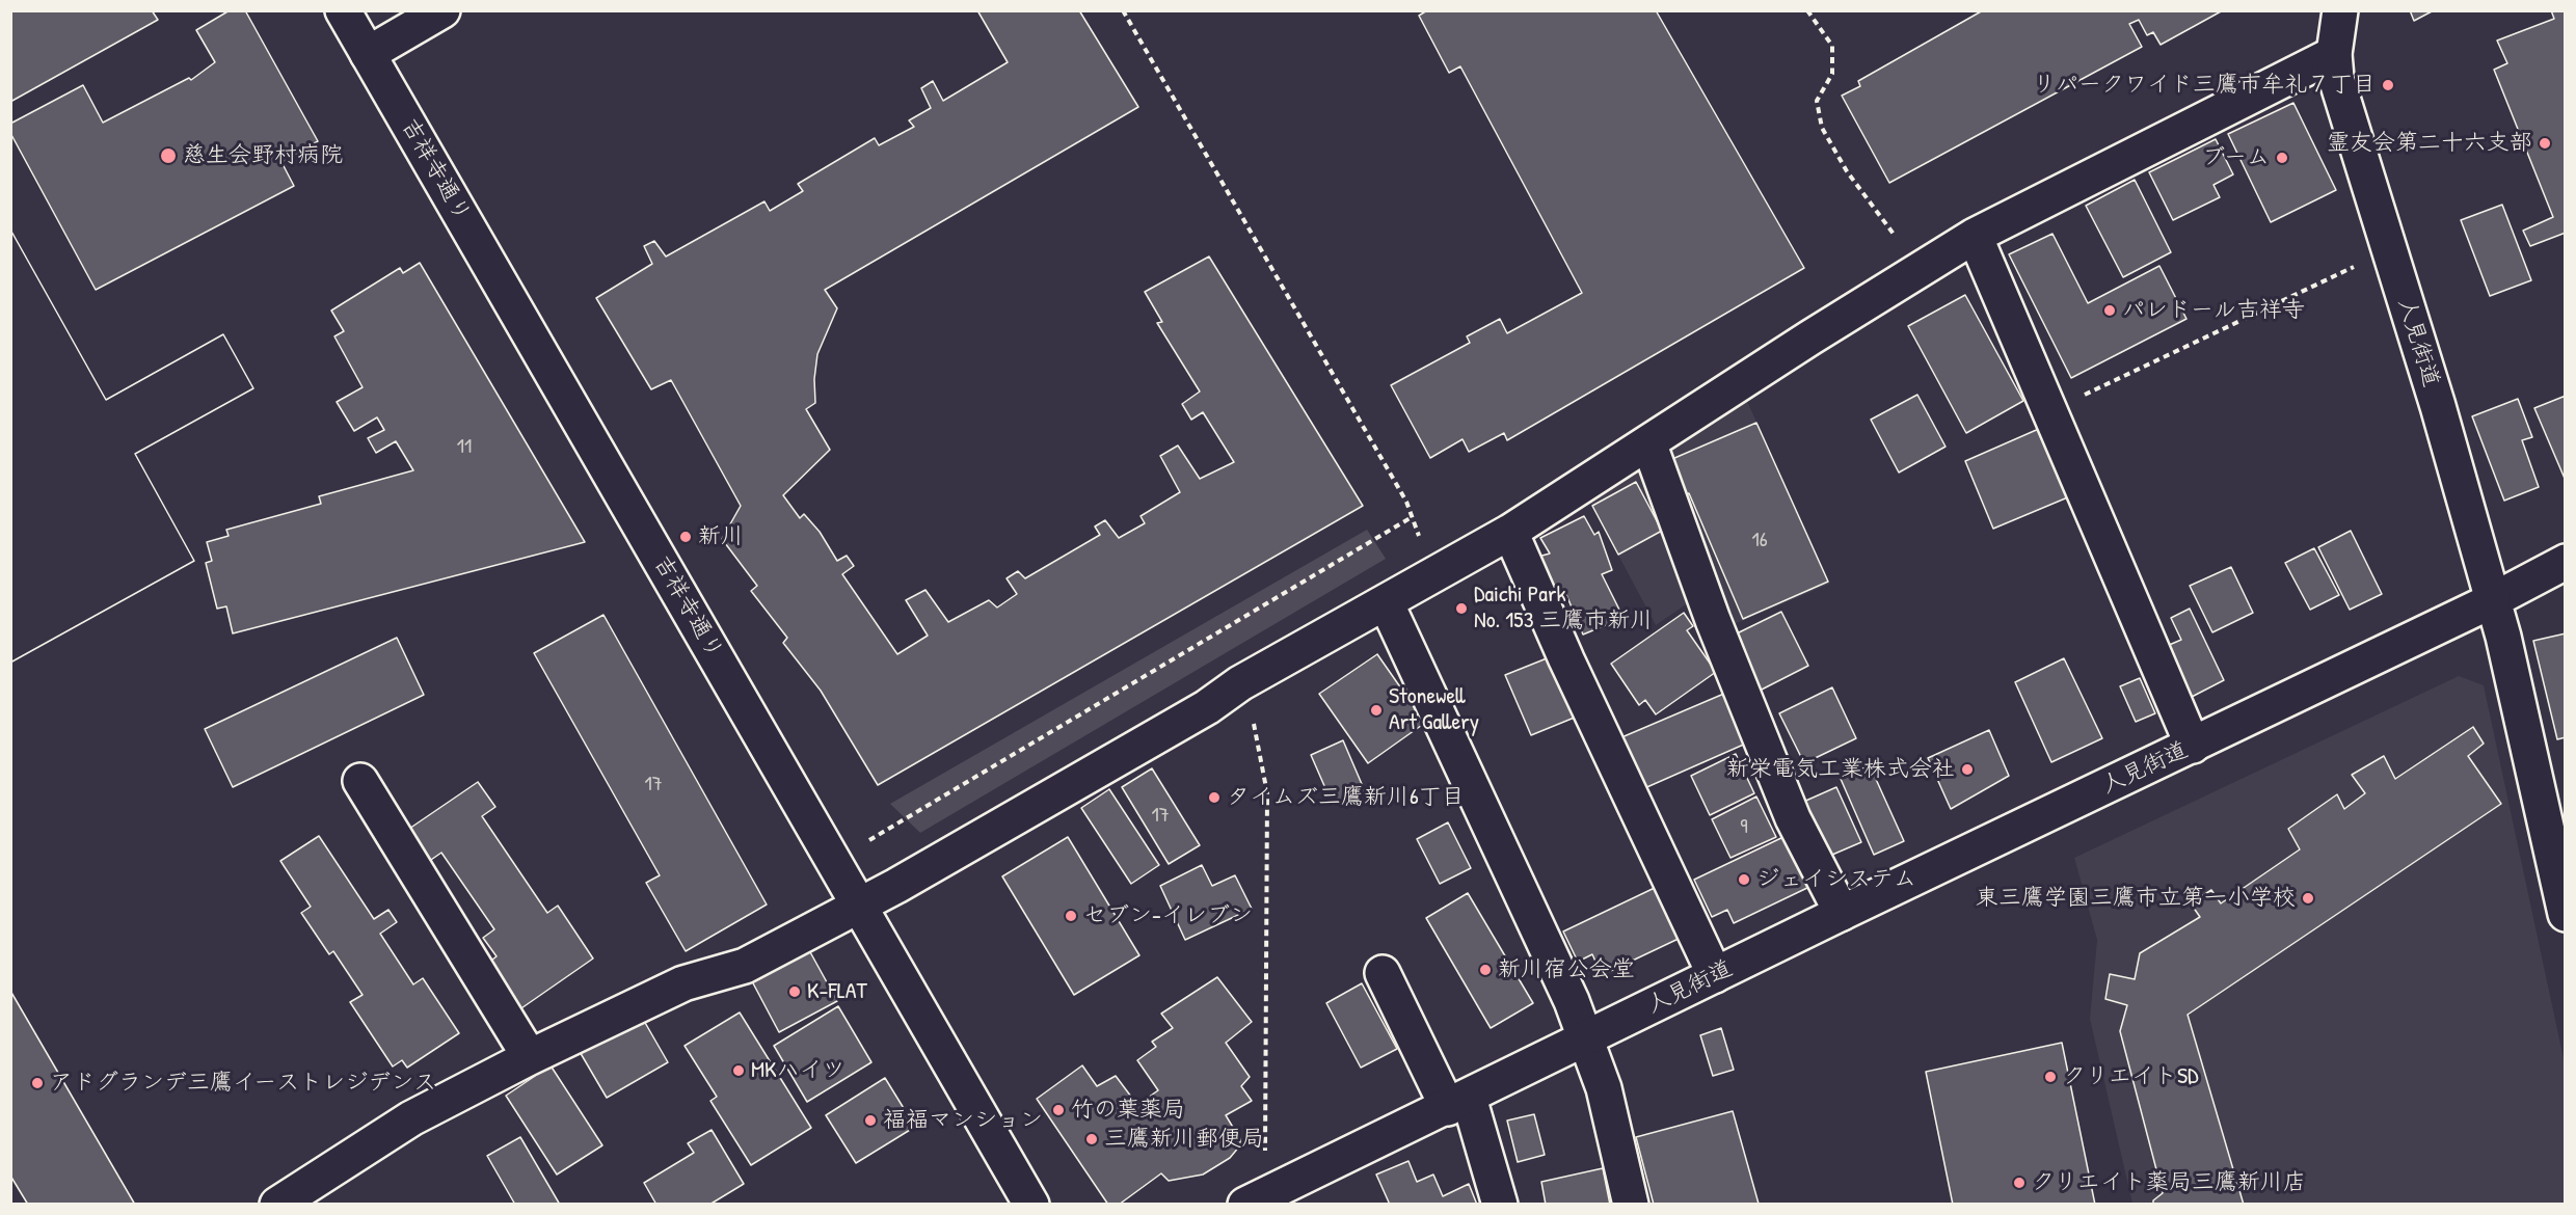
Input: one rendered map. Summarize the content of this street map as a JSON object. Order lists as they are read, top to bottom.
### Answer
{
  "streets": {
    "main road": ["吉祥寺通り", "人見街道"]
  },
  "places": [
    "リパークワイド三鷹市牟礼７丁目",
    "霊友会第二十六支部",
    "慈生会野村病院",
    "ブーム",
    "パレドール吉祥寺",
    "新川",
    "Daichi Park No. 153 三鷹市新川",
    "Stonewell Art Gallery",
    "新栄電気工業株式会社",
    "タイムズ三鷹新川6丁目",
    "ジェイシステム",
    "東三鷹学園三鷹市立第一小学校",
    "セブン-イレブン",
    "新川宿公会堂",
    "K-FLAT",
    "MKハイツ",
    "クリエイトSD",
    "アドグランデ三鷹イーストレジデンス",
    "竹の葉薬局",
    "福福マンション",
    "三鷹新川郵便局",
    "クリエイト薬局三鷹新川店"
  ],
  "house_numbers": [
    "11",
    "16",
    "17",
    "17",
    "9"
  ]
}
